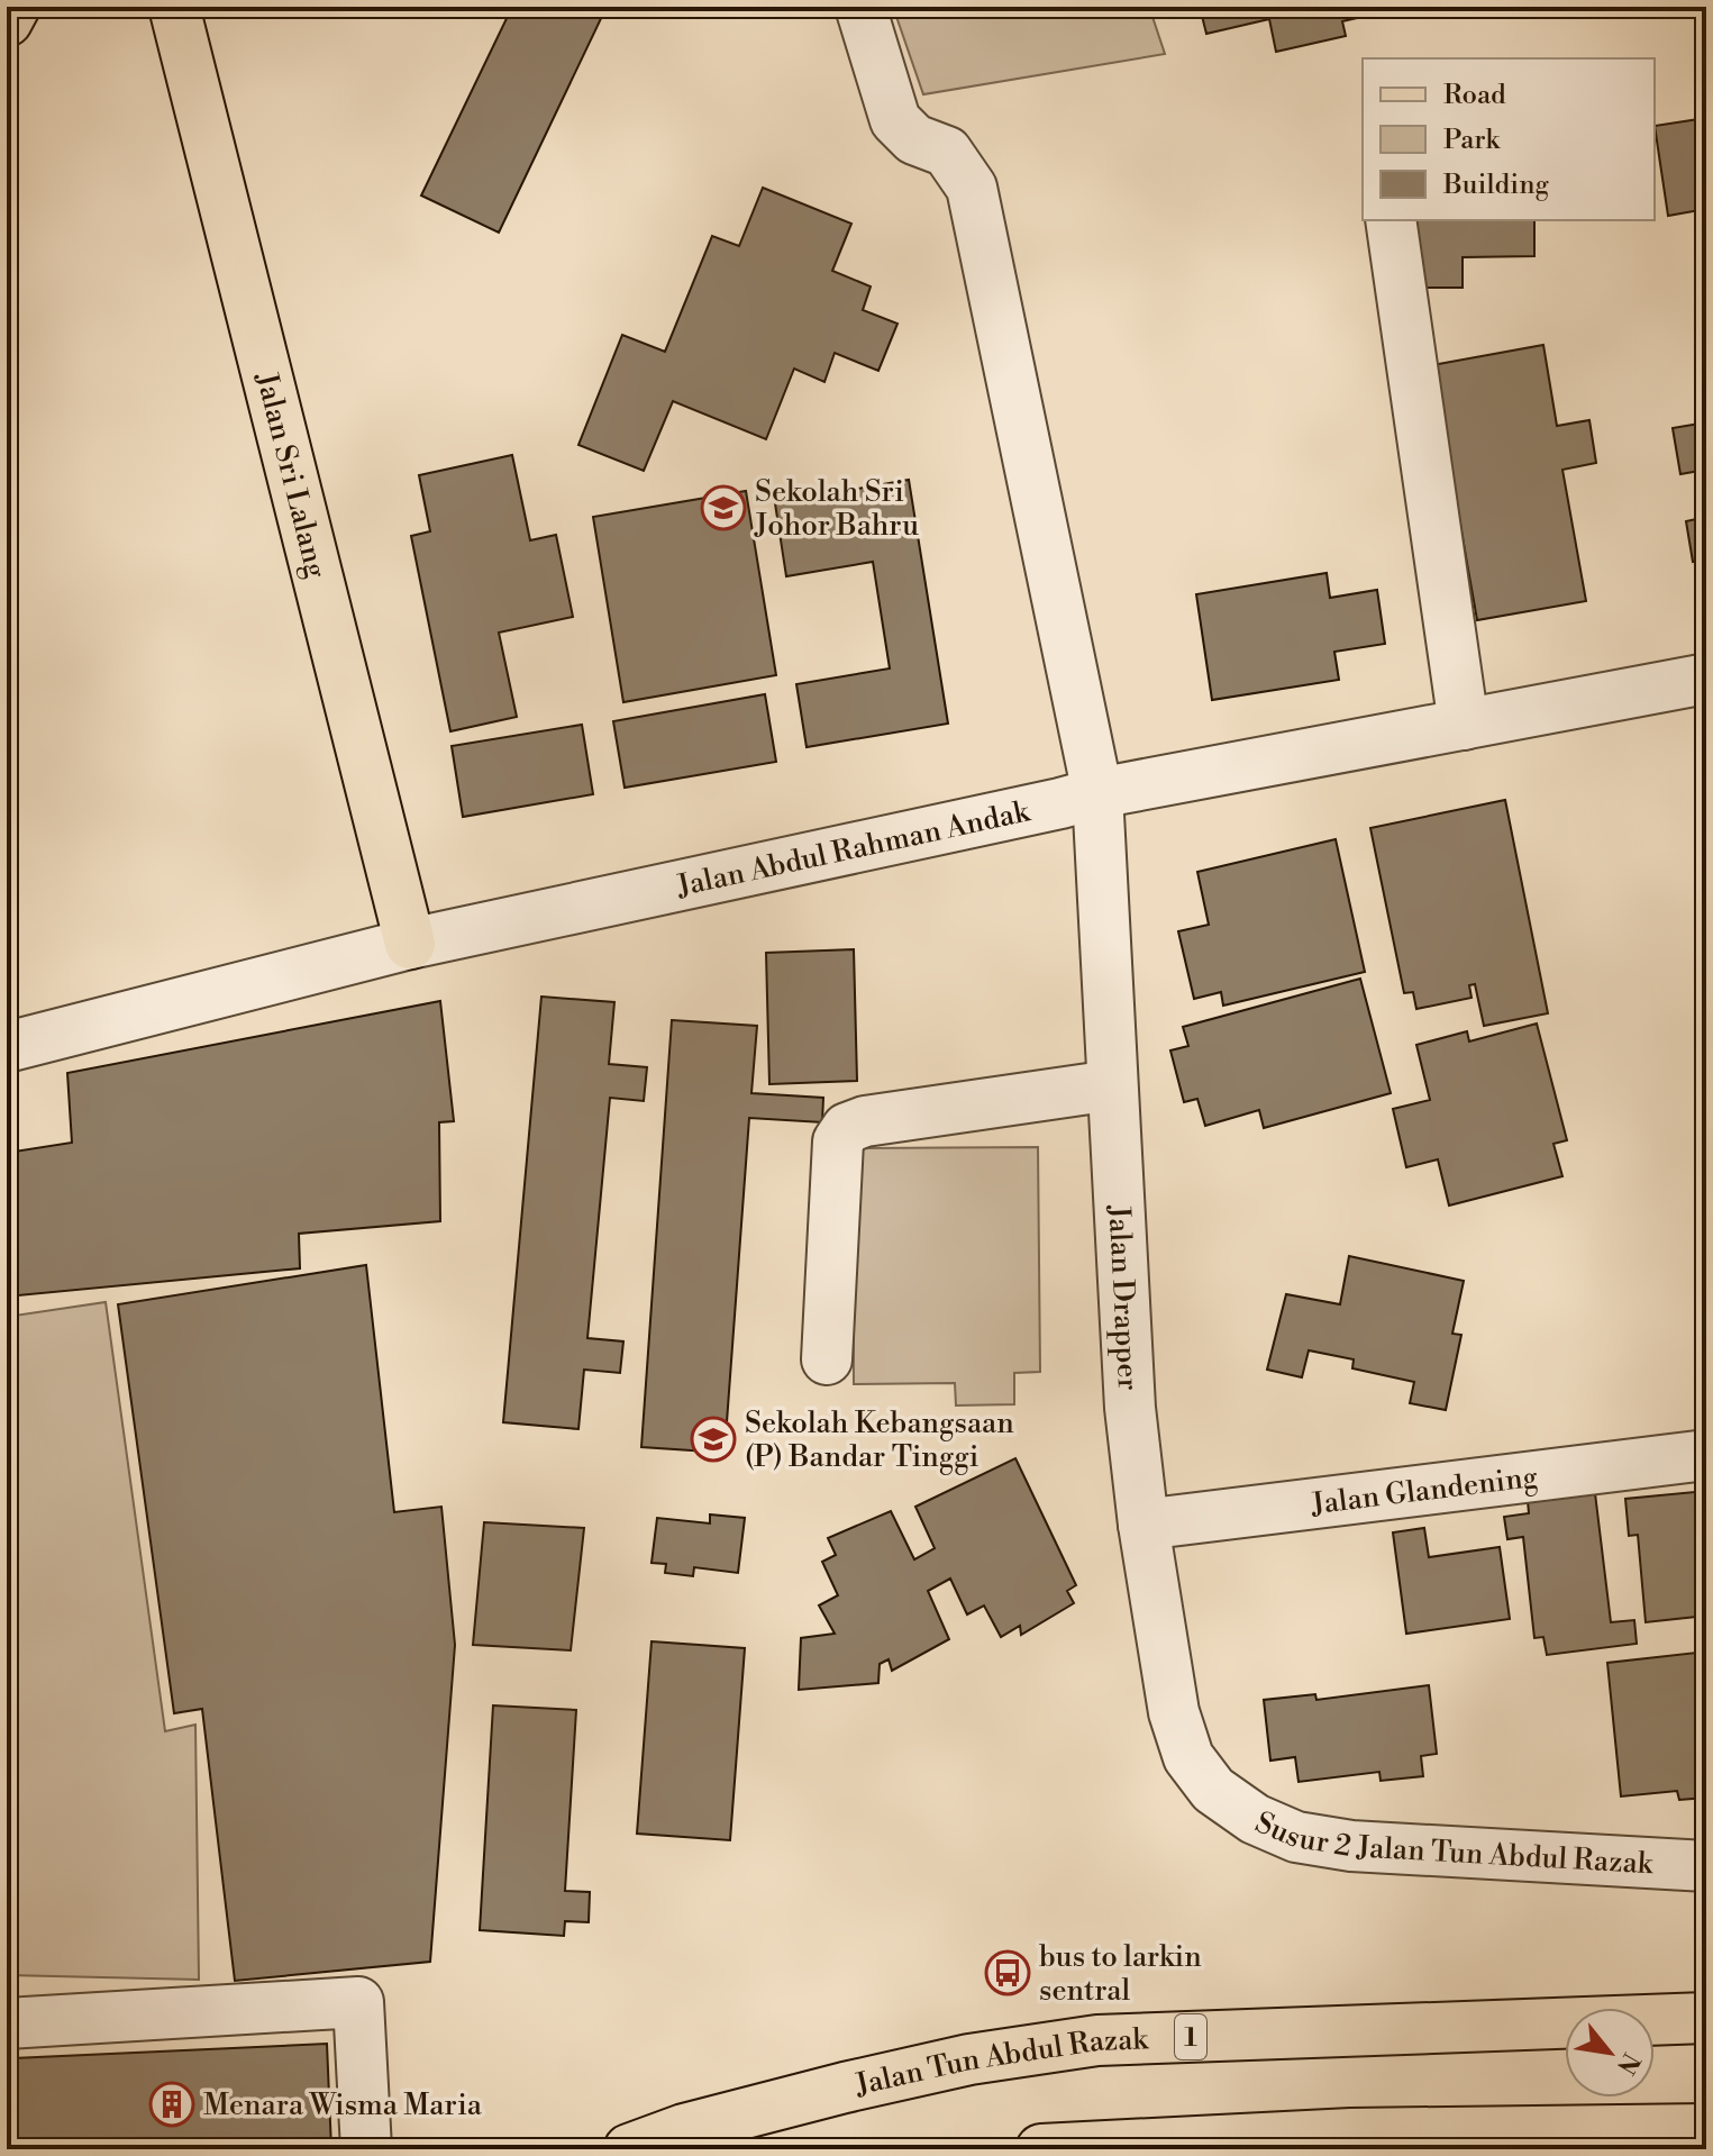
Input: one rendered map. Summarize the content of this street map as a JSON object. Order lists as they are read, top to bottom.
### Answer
{
  "streets": {
    "main road": ["Jalan Sri Lalang", "1", "Jalan Tun Abdul Razak"],
    "street": [
      "Jalan Abdul Rahman Andak",
      "Jalan Drapper",
      "Jalan Glandening",
      "Susur 2 Jalan Tun Abdul Razak"
    ]
  },
  "crossings": [
    ["Jalan Sri Lalang", "Jalan Abdul Rahman Andak"],
    ["Jalan Abdul Rahman Andak", "Jalan Drapper"],
    ["Jalan Drapper", "Jalan Glandening"],
    ["Jalan Drapper", "Susur 2 Jalan Tun Abdul Razak"]
  ],
  "places": {
    "school or university": ["Sekolah Sri Johor Bahru", "Sekolah Kebangsaan (P) Bandar Tinggi"],
    "bus stop": ["bus to larkin sentral"],
    "building": ["Menara Wisma Maria"]
  },
  "legend": ["Road", "Park", "Building"],
  "north": "bottom right"
}
